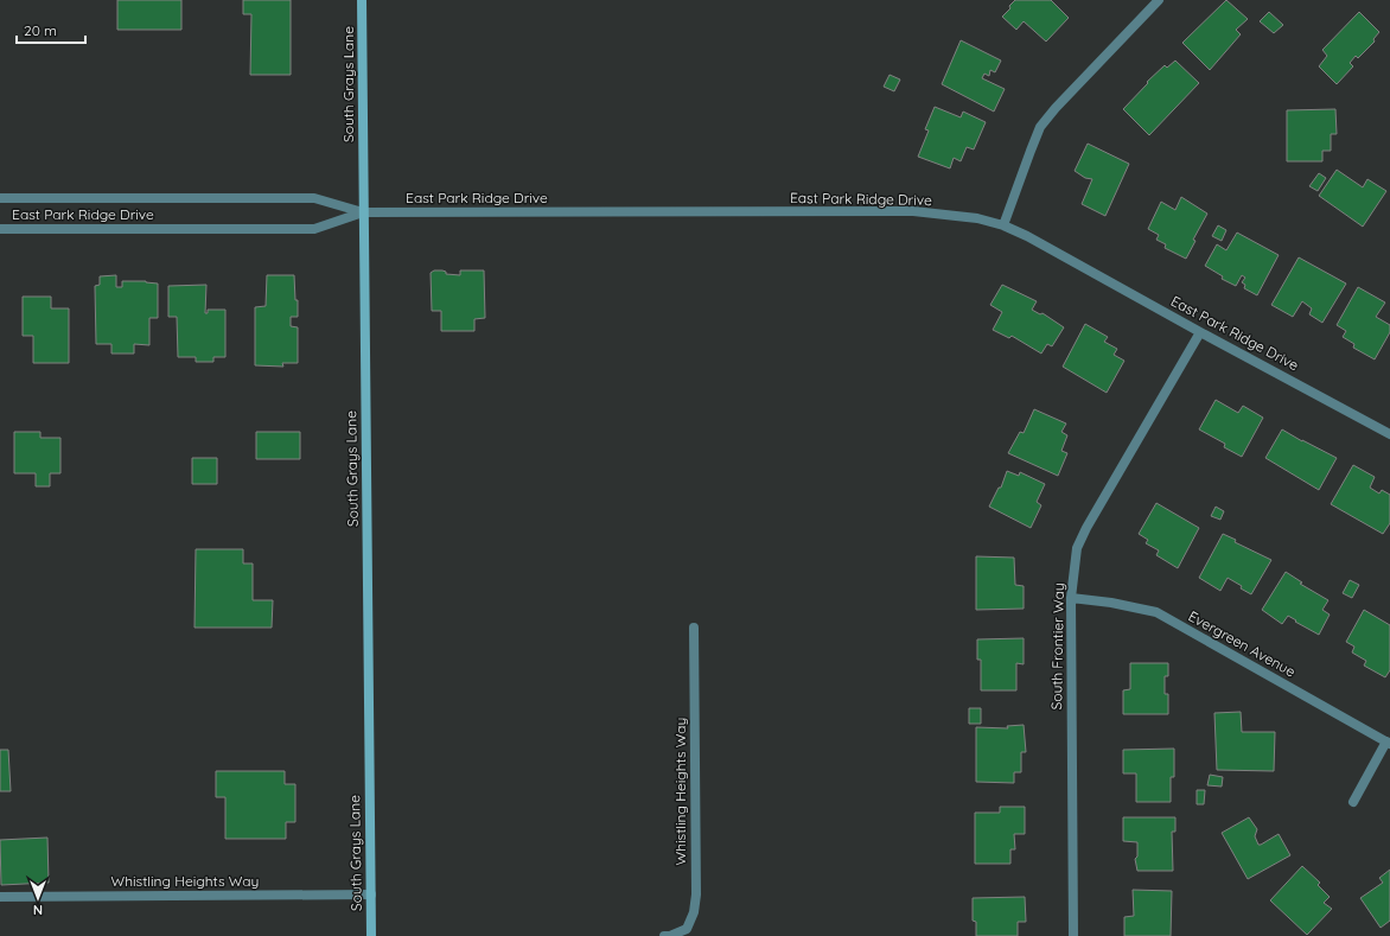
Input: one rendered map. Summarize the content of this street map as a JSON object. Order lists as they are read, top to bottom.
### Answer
{
  "streets": {
    "street": [
      "South Grays Lane",
      "East Park Ridge Drive",
      "Evergreen Avenue",
      "South Frontier Way",
      "Whistling Heights Way"
    ]
  },
  "crossings": [
    ["South Grays Lane", "East Park Ridge Drive"],
    ["South Grays Lane", "Whistling Heights Way"],
    ["East Park Ridge Drive", "South Frontier Way"],
    ["Evergreen Avenue", "South Frontier Way"]
  ],
  "scale_bar": "20 m",
  "north": "bottom"
}
